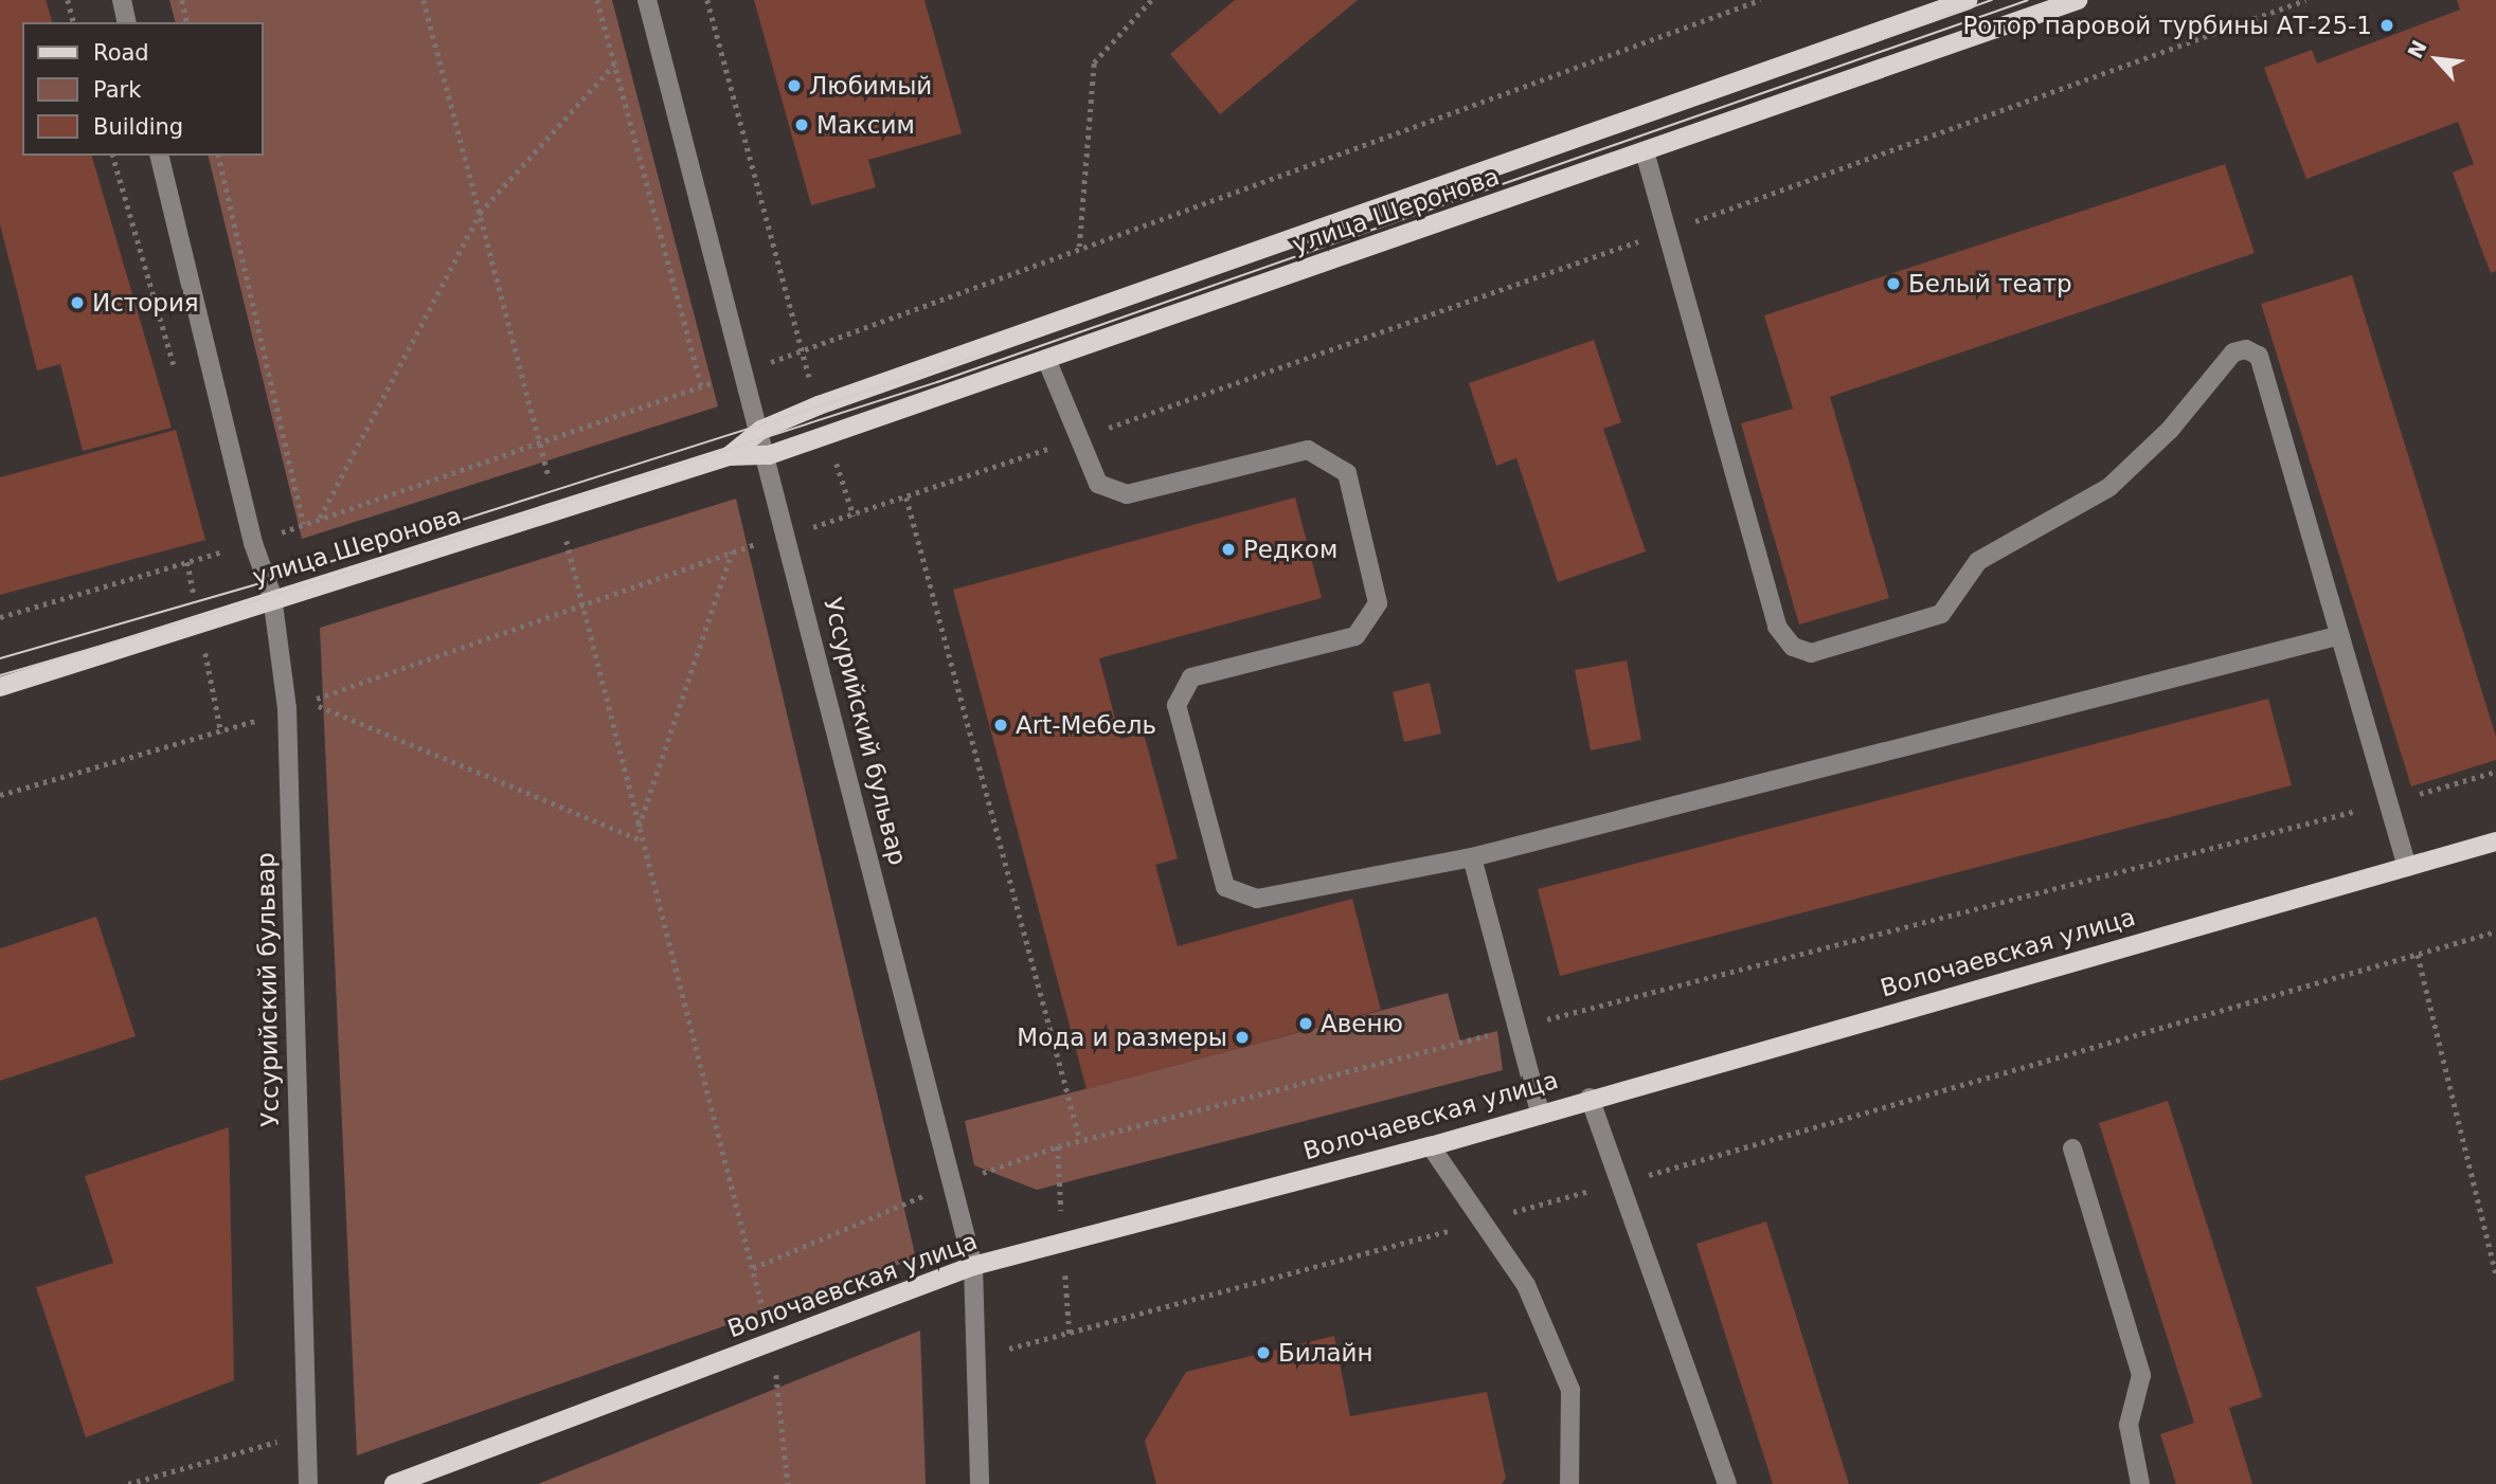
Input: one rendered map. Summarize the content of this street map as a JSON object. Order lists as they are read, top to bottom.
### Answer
{
  "streets": {
    "main road": ["улица Шеронова", "Волочаевская улица"],
    "street": ["Уссурийский бульвар"]
  },
  "crossings": [
    ["улица Шеронова", "Уссурийский бульвар"],
    ["Уссурийский бульвар", "Волочаевская улица"]
  ],
  "places": [
    "Ротор паровой турбины АТ-25-1",
    "Любимый",
    "Максим",
    "Белый театр",
    "История",
    "Редком",
    "Art-Мебель",
    "Авеню",
    "Мода и размеры",
    "Билайн"
  ],
  "legend": ["Road", "Park", "Building"],
  "north": "top left"
}
